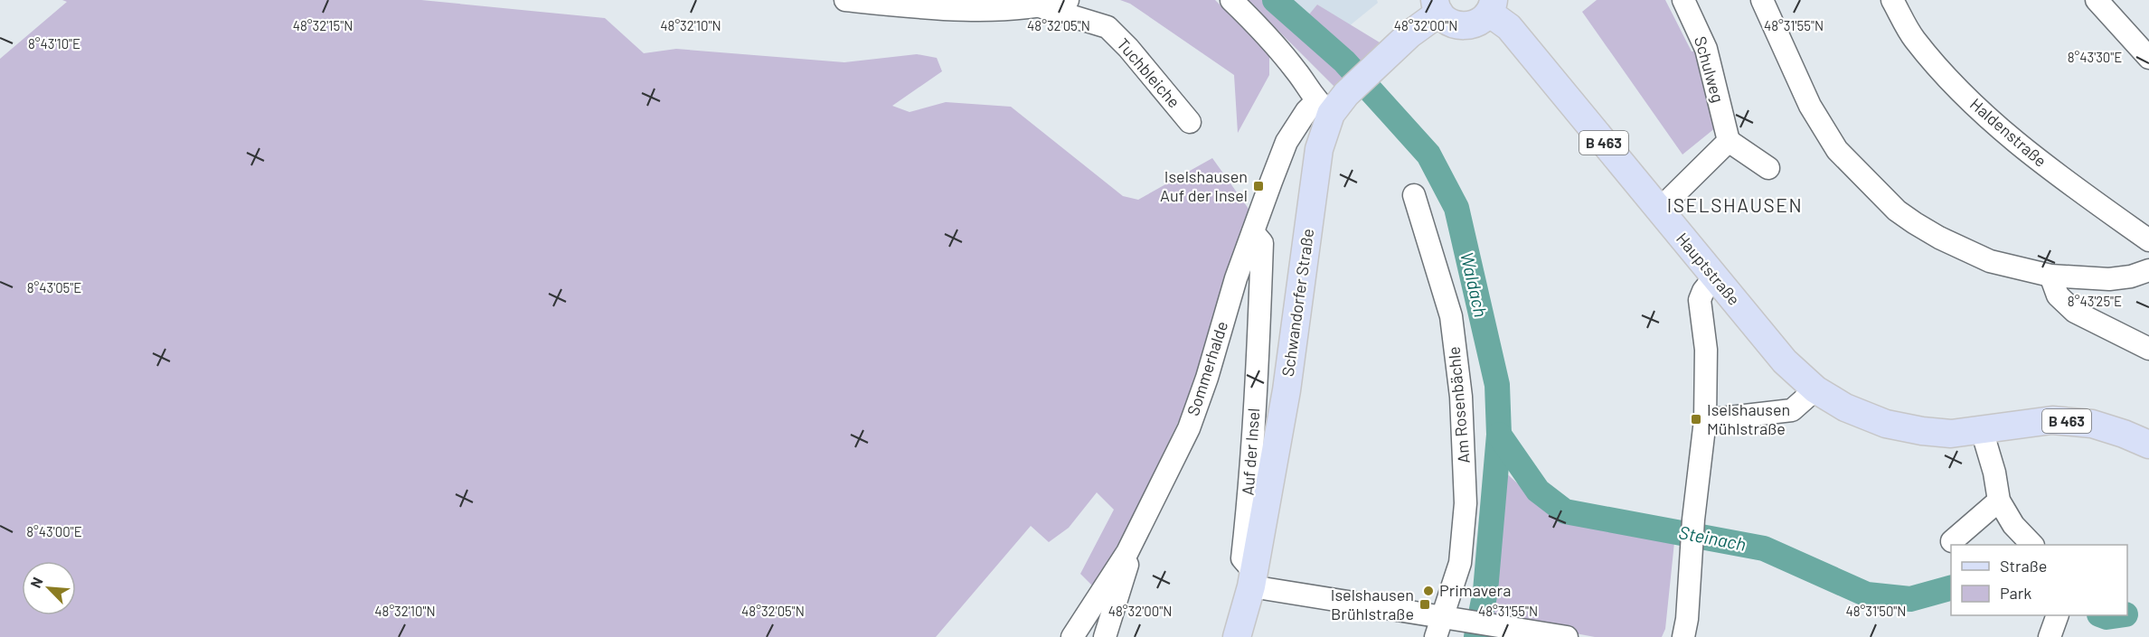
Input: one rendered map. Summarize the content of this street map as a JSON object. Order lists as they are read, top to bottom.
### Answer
{
  "streets": {
    "main road": ["B 463", "Hauptstraße", "Schwandorfer Straße"],
    "street": [
      "Schulweg",
      "Tuchbleiche",
      "Haldenstraße",
      "Sommerhalde",
      "Am Rosenbächle",
      "Auf der Insel"
    ]
  },
  "crossings": [
    ["B 463", "Hauptstraße"],
    ["Schwandorfer Straße", "Sommerhalde"],
    ["Schwandorfer Straße", "Auf der Insel"],
    ["Sommerhalde", "Auf der Insel"]
  ],
  "districts": ["ISELSHAUSEN"],
  "water": ["Waldach", "Steinach"],
  "places": {
    "transit": ["Iselshausen Auf der Insel", "Iselshausen Mühlstraße", "Iselshausen Brühlstraße"],
    "other": ["Primavera"]
  },
  "legend": ["Straße", "Park"],
  "north": "top left",
  "coordinates": [
    "48°32'15\"N",
    "48°32'10\"N",
    "48°32'05\"N",
    "48°32'00\"N",
    "48°31'55\"N",
    "8°43'10\"E",
    "8°43'30\"E",
    "8°43'05\"E",
    "8°43'25\"E",
    "8°43'00\"E",
    "48°31'50\"N"
  ]
}
